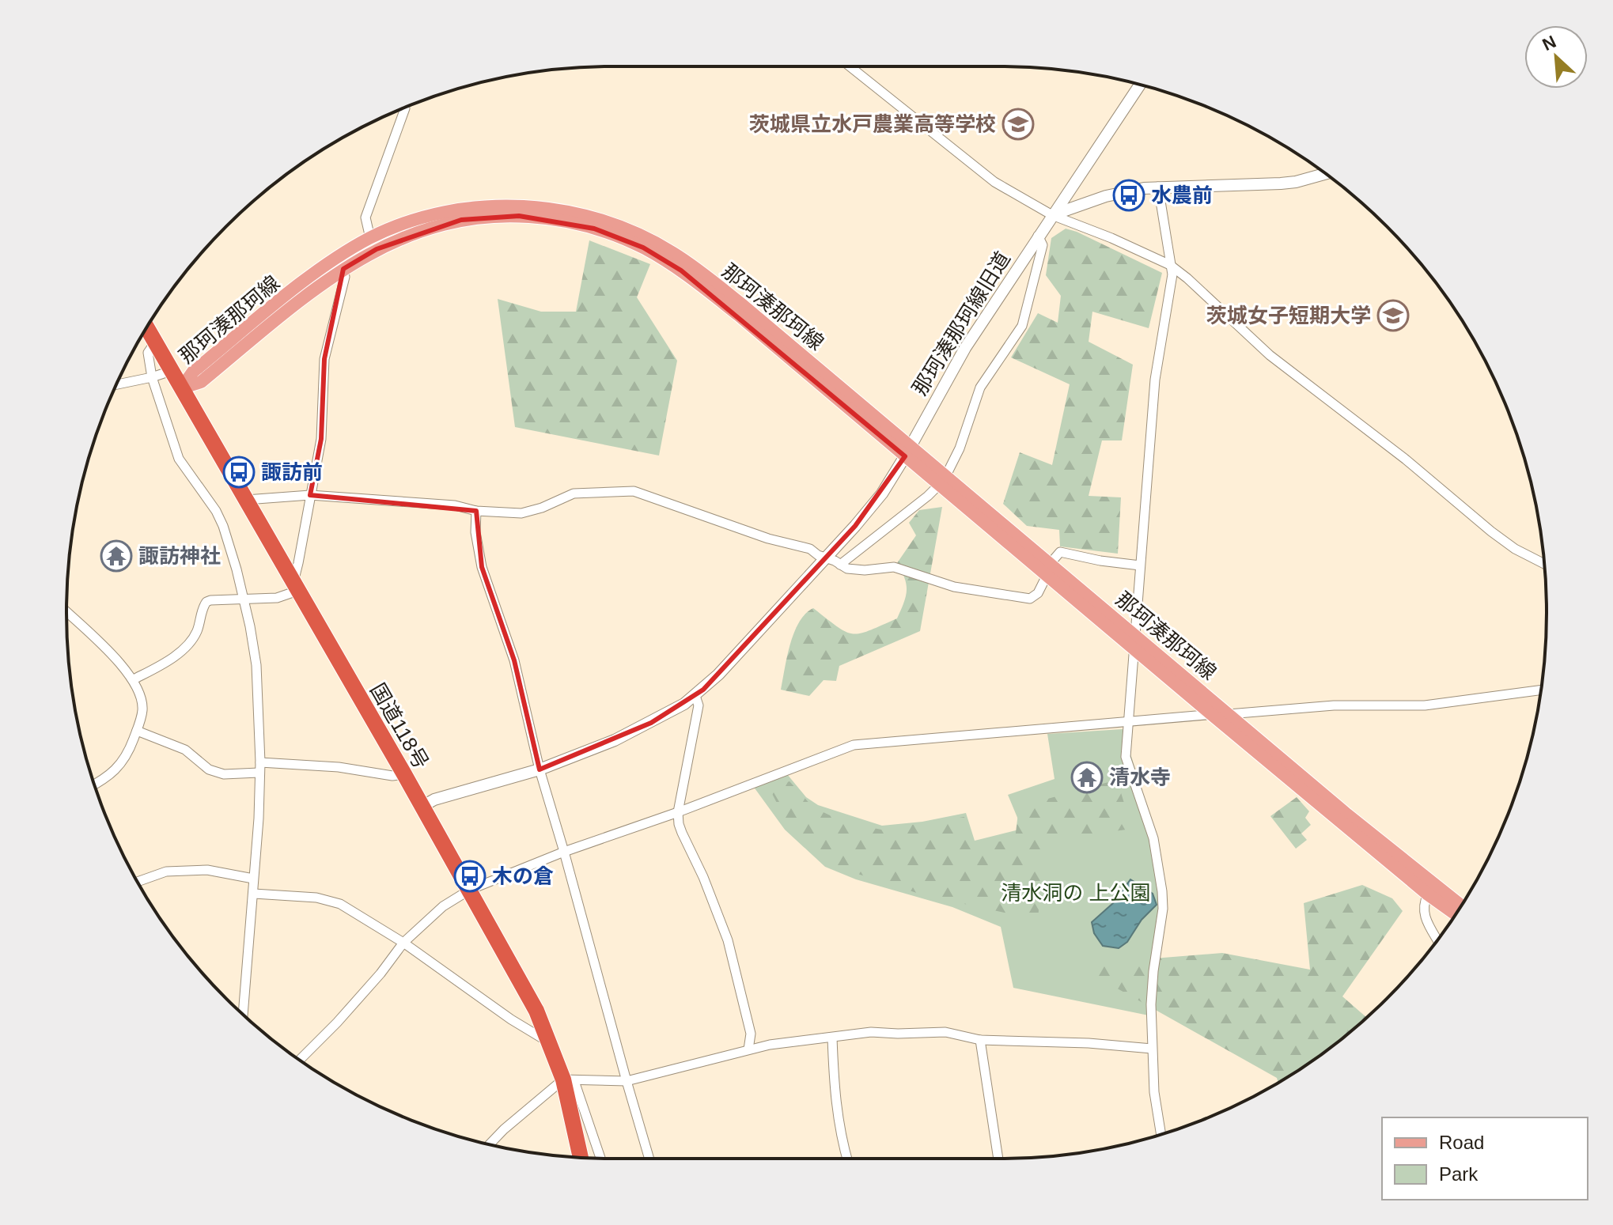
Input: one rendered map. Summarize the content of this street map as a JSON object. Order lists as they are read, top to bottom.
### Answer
{
  "streets": {
    "highway": ["国道118号"],
    "main road": ["那珂湊那珂線"],
    "street": ["那珂湊那珂線旧道"]
  },
  "crossings": [
    ["那珂湊那珂線", "那珂湊那珂線旧道"],
    ["那珂湊那珂線", "国道118号"],
    ["那珂湊那珂線旧道", "国道118号"]
  ],
  "parks": ["清水洞の 上公園"],
  "places": {
    "school or university": ["茨城県立水戸農業高等学校", "茨城女子短期大学"],
    "bus stop": ["水農前", "諏訪前", "木の倉"],
    "temple": ["諏訪神社", "清水寺"]
  },
  "legend": ["Road", "Park"],
  "north": "top left"
}
